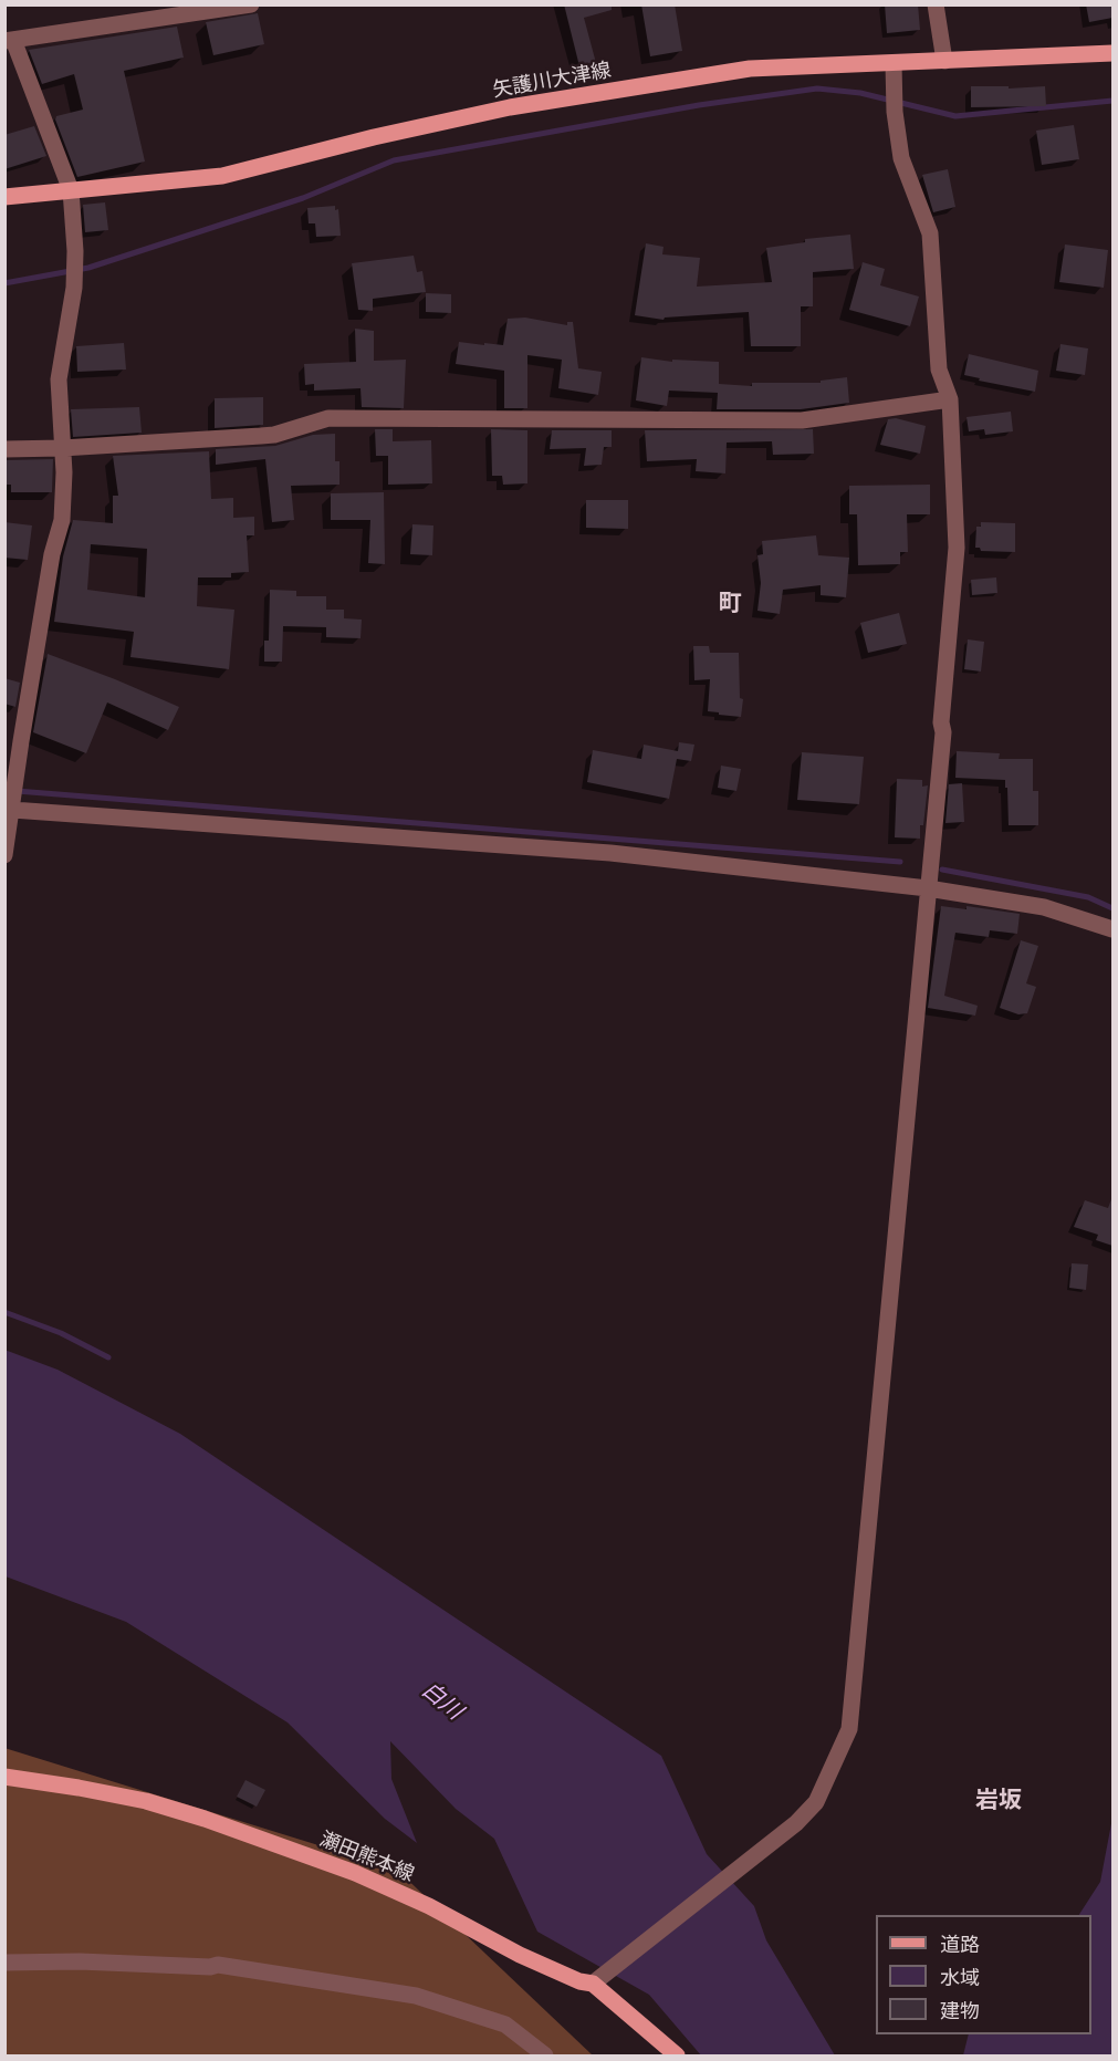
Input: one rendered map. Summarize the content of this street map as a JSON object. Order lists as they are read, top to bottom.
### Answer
{
  "streets": {
    "main road": ["矢護川大津線", "瀬田熊本線"]
  },
  "districts": ["町", "岩坂"],
  "water": ["白川"],
  "legend": ["道路", "水域", "建物"]
}
